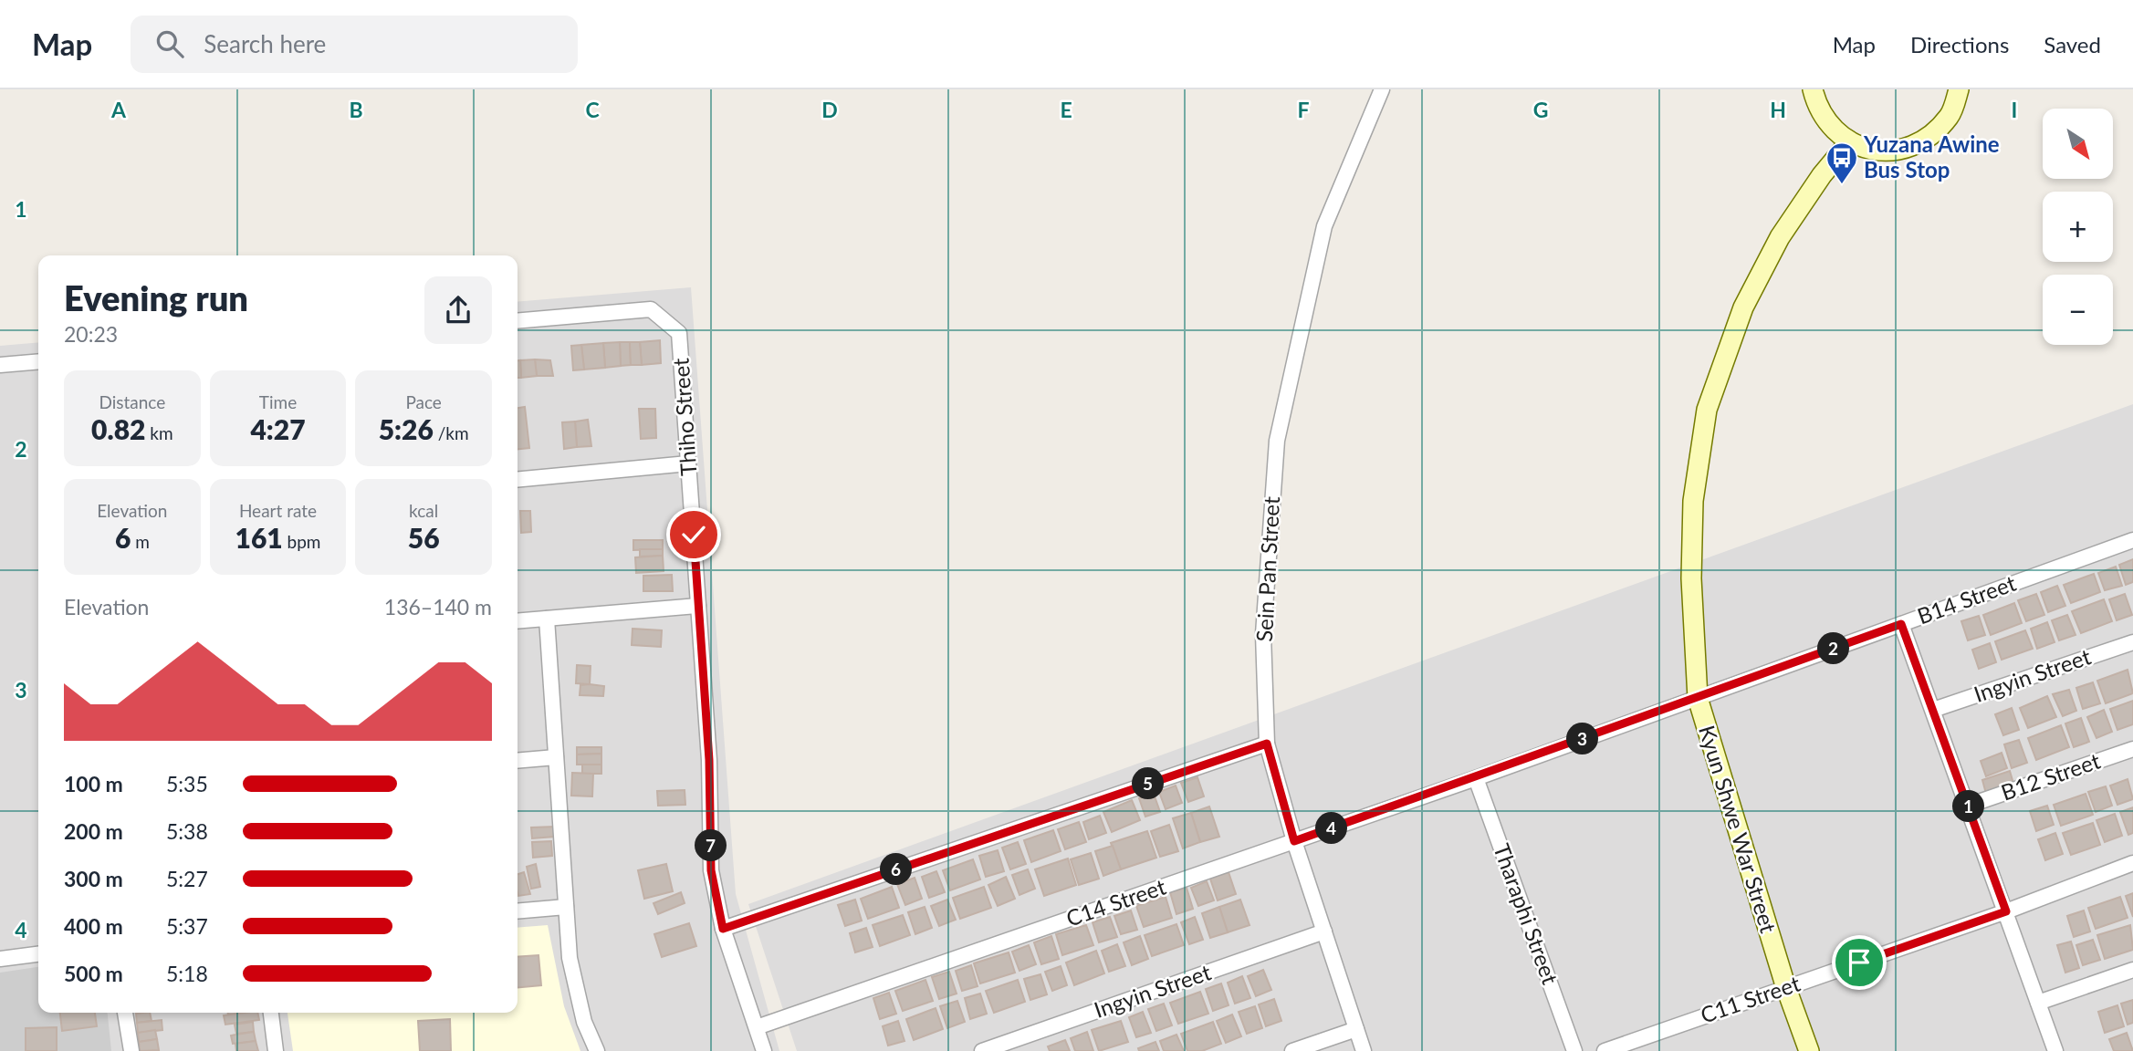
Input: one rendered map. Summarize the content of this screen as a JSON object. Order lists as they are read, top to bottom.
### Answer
{
  "streets": {
    "street": [
      "Thiho Street",
      "Sein Pan Street",
      "B14 Street",
      "Ingyin Street",
      "B12 Street",
      "Kyun Shwe War Street",
      "C14 Street",
      "Tharaphi Street",
      "C11 Street"
    ]
  },
  "crossings": [
    ["Thiho Street", "C14 Street"],
    ["Sein Pan Street", "Ingyin Street"],
    ["Sein Pan Street", "C14 Street"],
    ["B14 Street", "Kyun Shwe War Street"],
    ["B14 Street", "C14 Street"],
    ["B14 Street", "Tharaphi Street"],
    ["Kyun Shwe War Street", "C11 Street"],
    ["C14 Street", "Tharaphi Street"]
  ],
  "places": {
    "bus stop": ["Yuzana Awine Bus Stop"]
  },
  "north": "bottom right",
  "page": {
    "header": "Map",
    "search": "Search here",
    "nav": ["Map", "Directions", "Saved"],
    "map_buttons": ["+", "−"],
    "heading": ["Evening run", "20:23"],
    "stats": [
      ["Distance", "0.82 km"],
      ["Time", "4:27"],
      ["Pace", "5:26 /km"],
      ["Elevation", "6 m"],
      ["Heart rate", "161 bpm"],
      ["kcal", "56"]
    ],
    "chart": ["Elevation", "136–140 m"],
    "pins": [
      "2",
      "3",
      "5",
      "1",
      "4",
      "7",
      "6"
    ],
    "list": [
      {
        "name": "100 m",
        "note": "5:35"
      },
      {
        "name": "200 m",
        "note": "5:38"
      },
      {
        "name": "300 m",
        "note": "5:27"
      },
      {
        "name": "400 m",
        "note": "5:37"
      },
      {
        "name": "500 m",
        "note": "5:18"
      }
    ]
  },
  "grid": {
    "columns": [
      "A",
      "B",
      "C",
      "D",
      "E",
      "F",
      "G",
      "H",
      "I"
    ],
    "rows": [
      "1",
      "2",
      "3",
      "4"
    ]
  }
}
